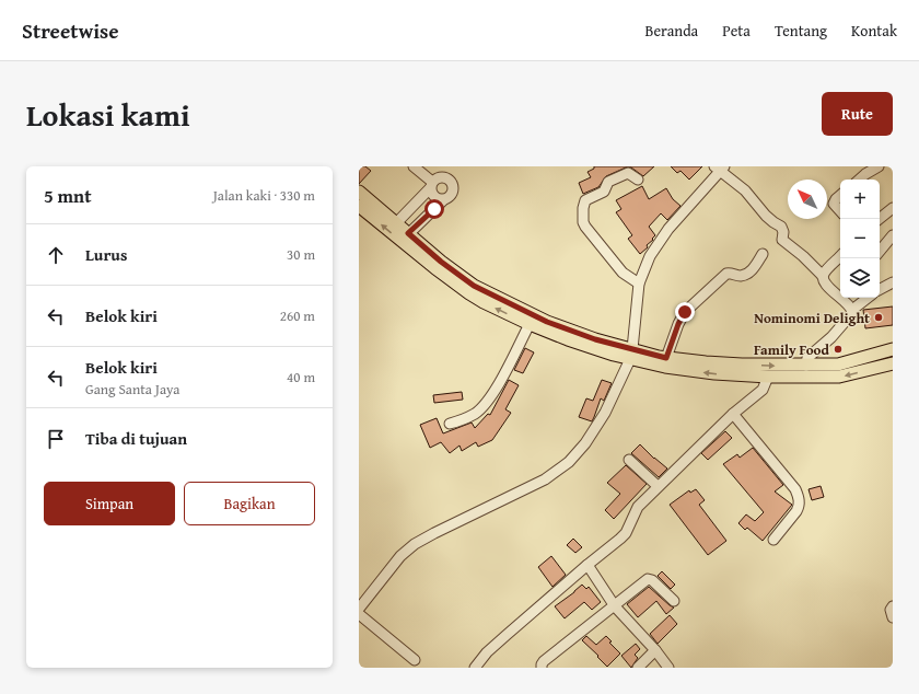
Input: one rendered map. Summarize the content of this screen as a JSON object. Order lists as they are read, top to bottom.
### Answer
{
  "places": ["Nominomi Delight", "Family Food"],
  "north": "top left",
  "page": {
    "header": "Streetwise",
    "nav": [
      "Beranda",
      "Peta",
      "Tentang",
      "Kontak"
    ],
    "title": "Lokasi kami",
    "buttons": [
      "Rute",
      ["Simpan", "Bagikan"]
    ],
    "heading": ["5 mnt", "Jalan kaki · 330 m"],
    "map_buttons": ["+", "−"],
    "list": [
      ["Lurus", "30 m"],
      ["Belok kiri", "260 m"],
      ["Belok kiri", "Gang Santa Jaya", "40 m"],
      "Tiba di tujuan"
    ]
  }
}
